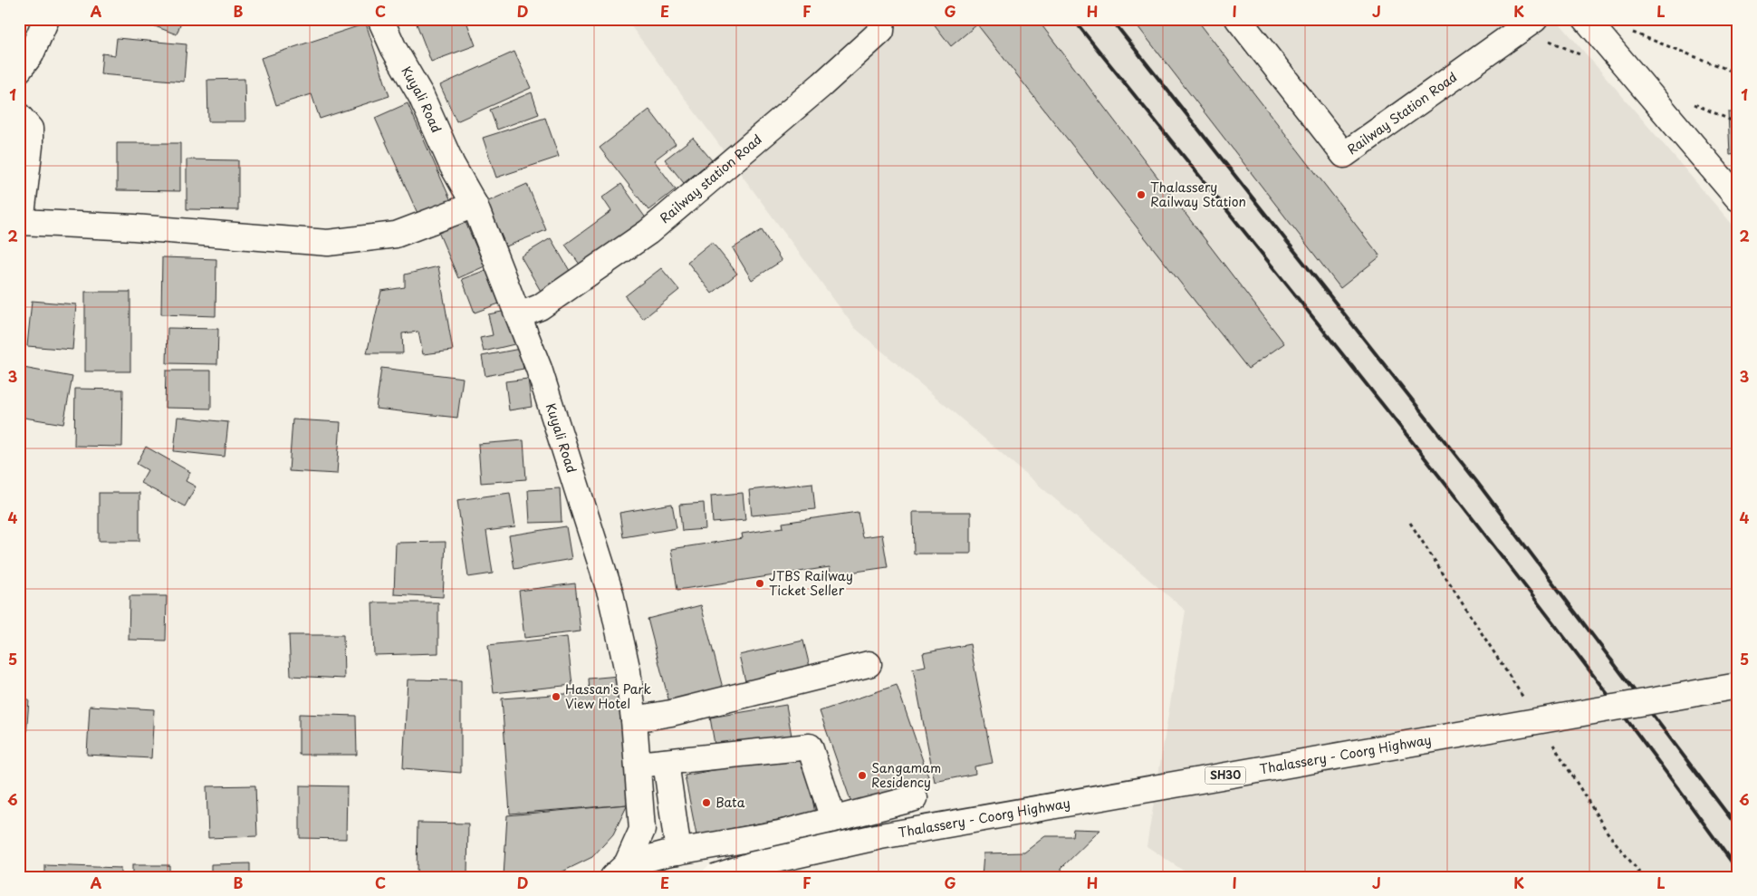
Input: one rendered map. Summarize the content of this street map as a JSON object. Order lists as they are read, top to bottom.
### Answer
{
  "streets": {
    "main road": [
      "Kuyali Road",
      "Railway Station Road",
      "Railway station Road",
      "Thalassery - Coorg Highway",
      "SH30"
    ]
  },
  "crossings": [
    ["Kuyali Road", "Railway station Road"]
  ],
  "places": [
    "Thalassery Railway Station",
    "JTBS Railway Ticket Seller",
    "Hassan's Park View Hotel",
    "Sangamam Residency",
    "Bata"
  ],
  "grid": {
    "columns": [
      "A",
      "B",
      "C",
      "D",
      "E",
      "F",
      "G",
      "H",
      "I",
      "J",
      "K",
      "L"
    ],
    "rows": [
      "1",
      "2",
      "3",
      "4",
      "5",
      "6"
    ]
  }
}
